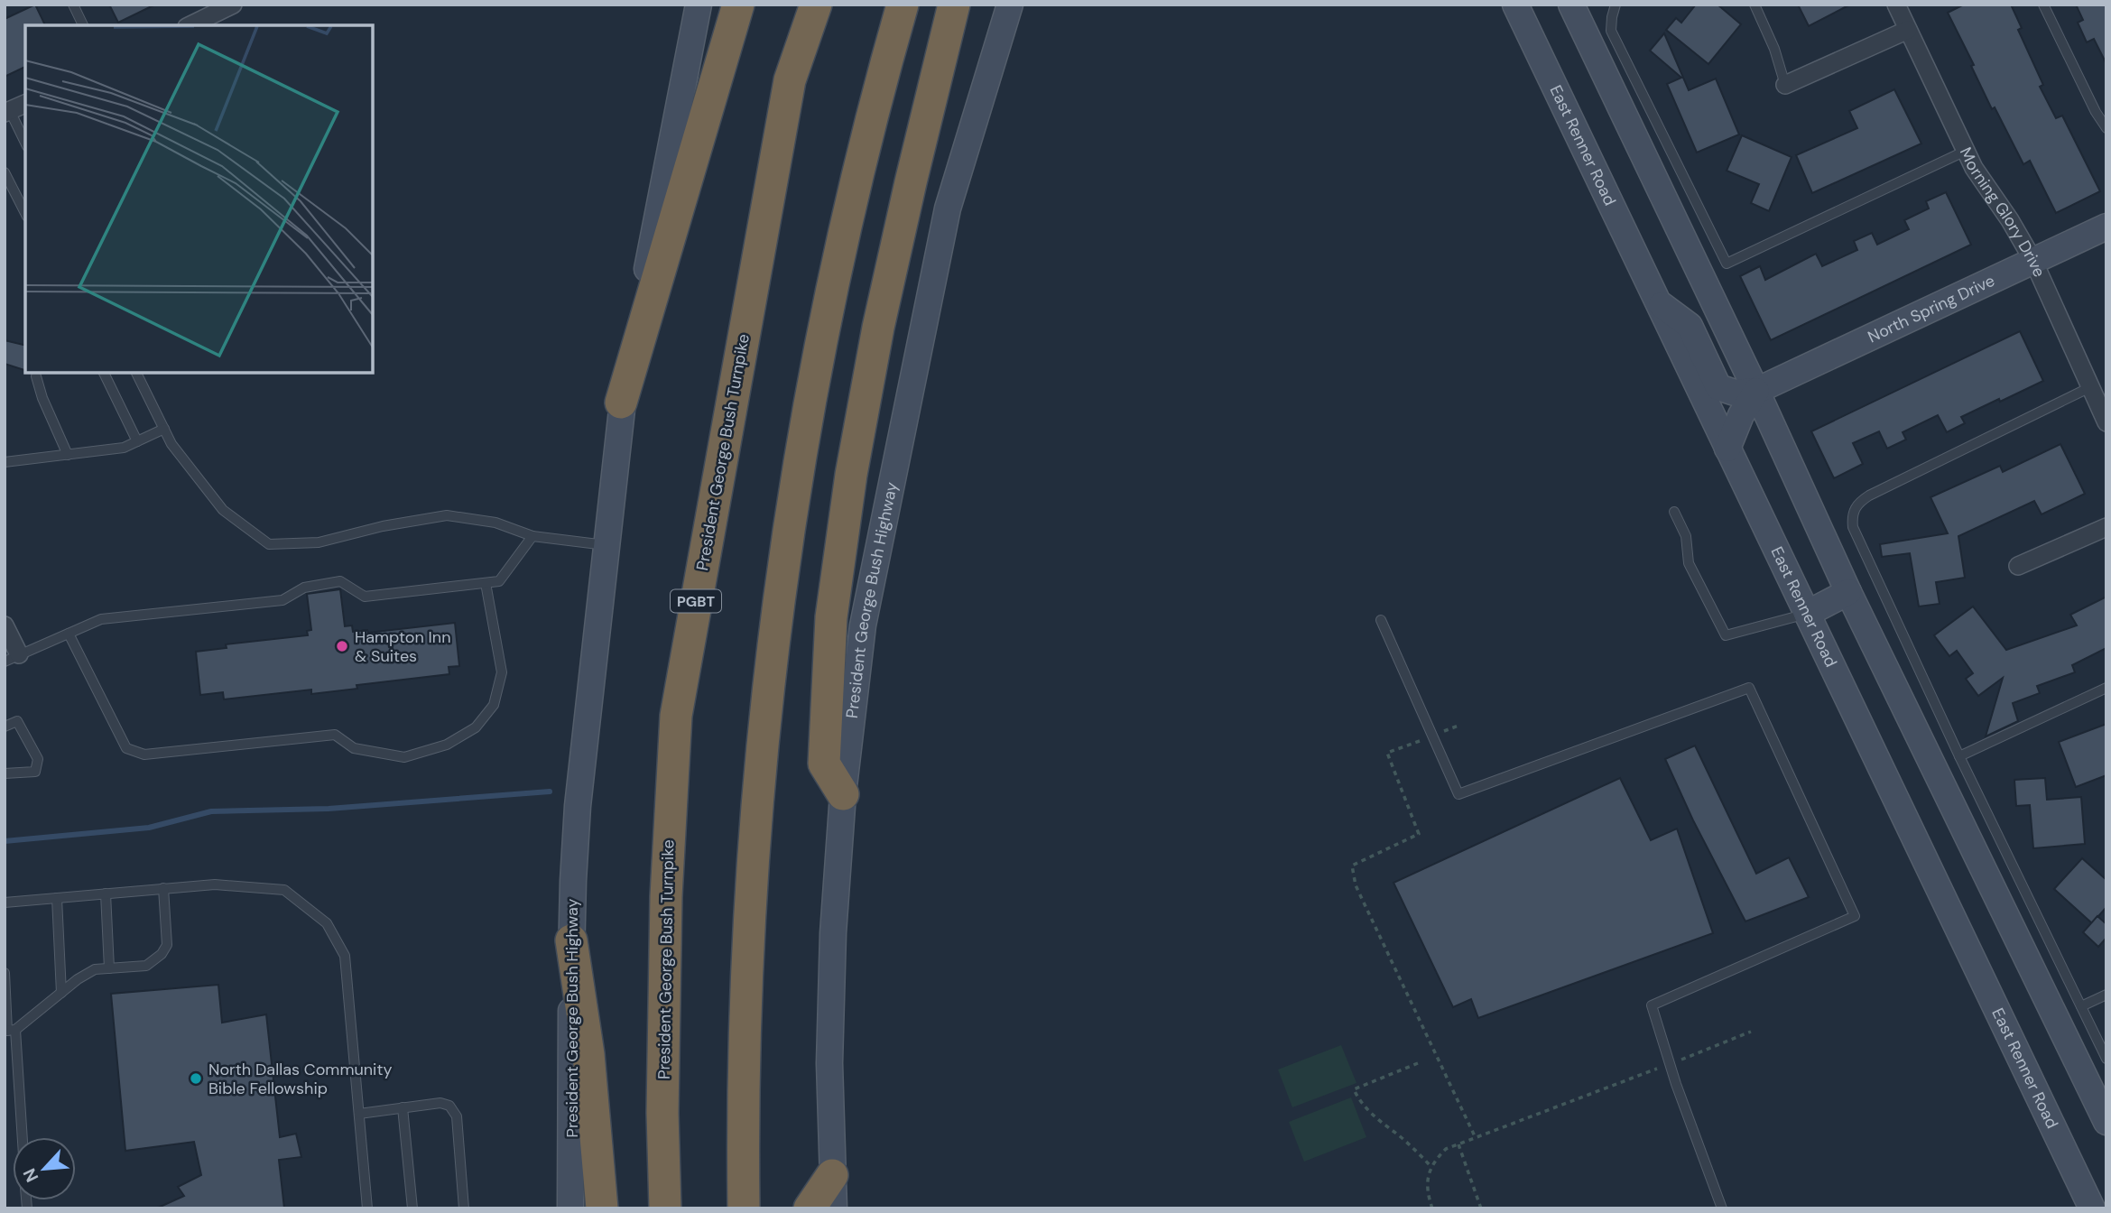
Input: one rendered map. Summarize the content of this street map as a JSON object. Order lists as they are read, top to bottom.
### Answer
{
  "streets": {
    "highway": ["President George Bush Turnpike", "PGBT"],
    "main road": ["East Renner Road", "North Spring Drive", "President George Bush Highway"],
    "street": ["Morning Glory Drive"]
  },
  "crossings": [
    ["Morning Glory Drive", "North Spring Drive"]
  ],
  "places": ["Hampton Inn & Suites", "North Dallas Community Bible Fellowship"],
  "north": "bottom left"
}
